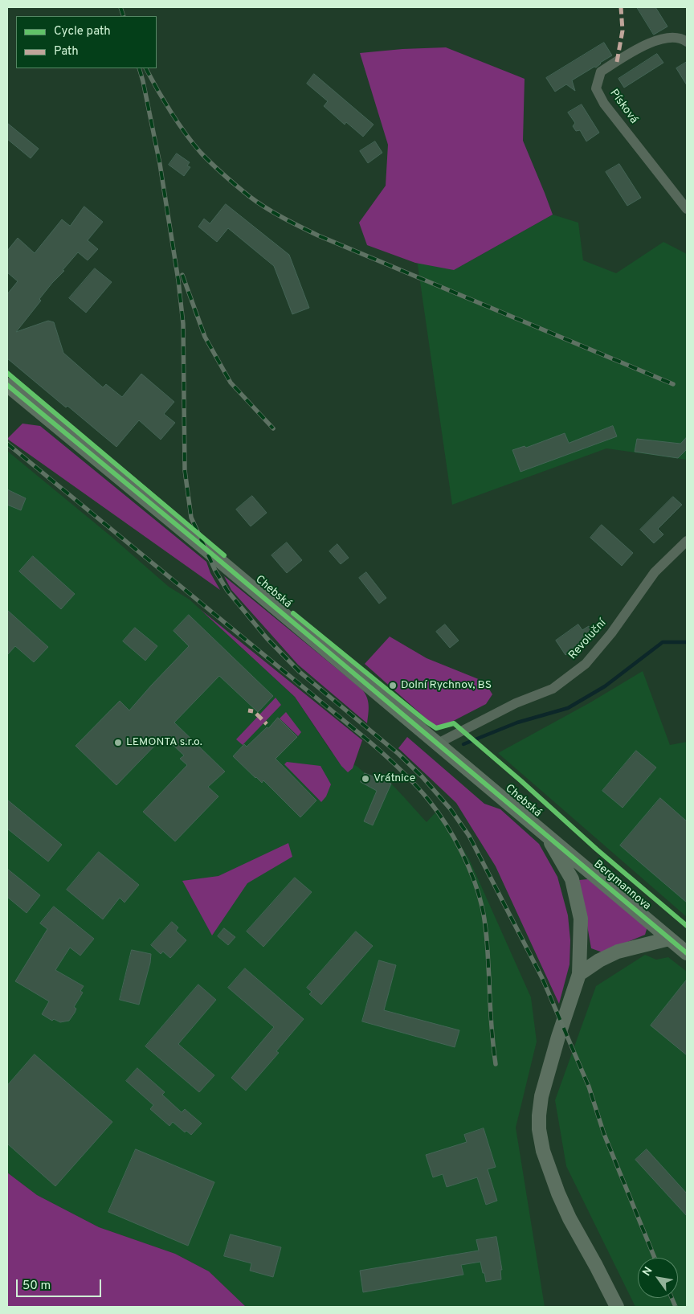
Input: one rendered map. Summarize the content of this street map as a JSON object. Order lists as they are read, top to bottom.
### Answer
{
  "streets": {
    "street": [
      "Písková",
      "Chebská",
      "Revoluční",
      "Bergmannova"
    ]
  },
  "crossings": [
    ["Chebská", "Revoluční"],
    ["Chebská", "Bergmannova"]
  ],
  "places": ["Dolní Rychnov, BS", "LEMONTA s.r.o.", "Vrátnice"],
  "legend": ["Cycle path", "Path"],
  "scale_bar": "50 m",
  "north": "top left"
}
